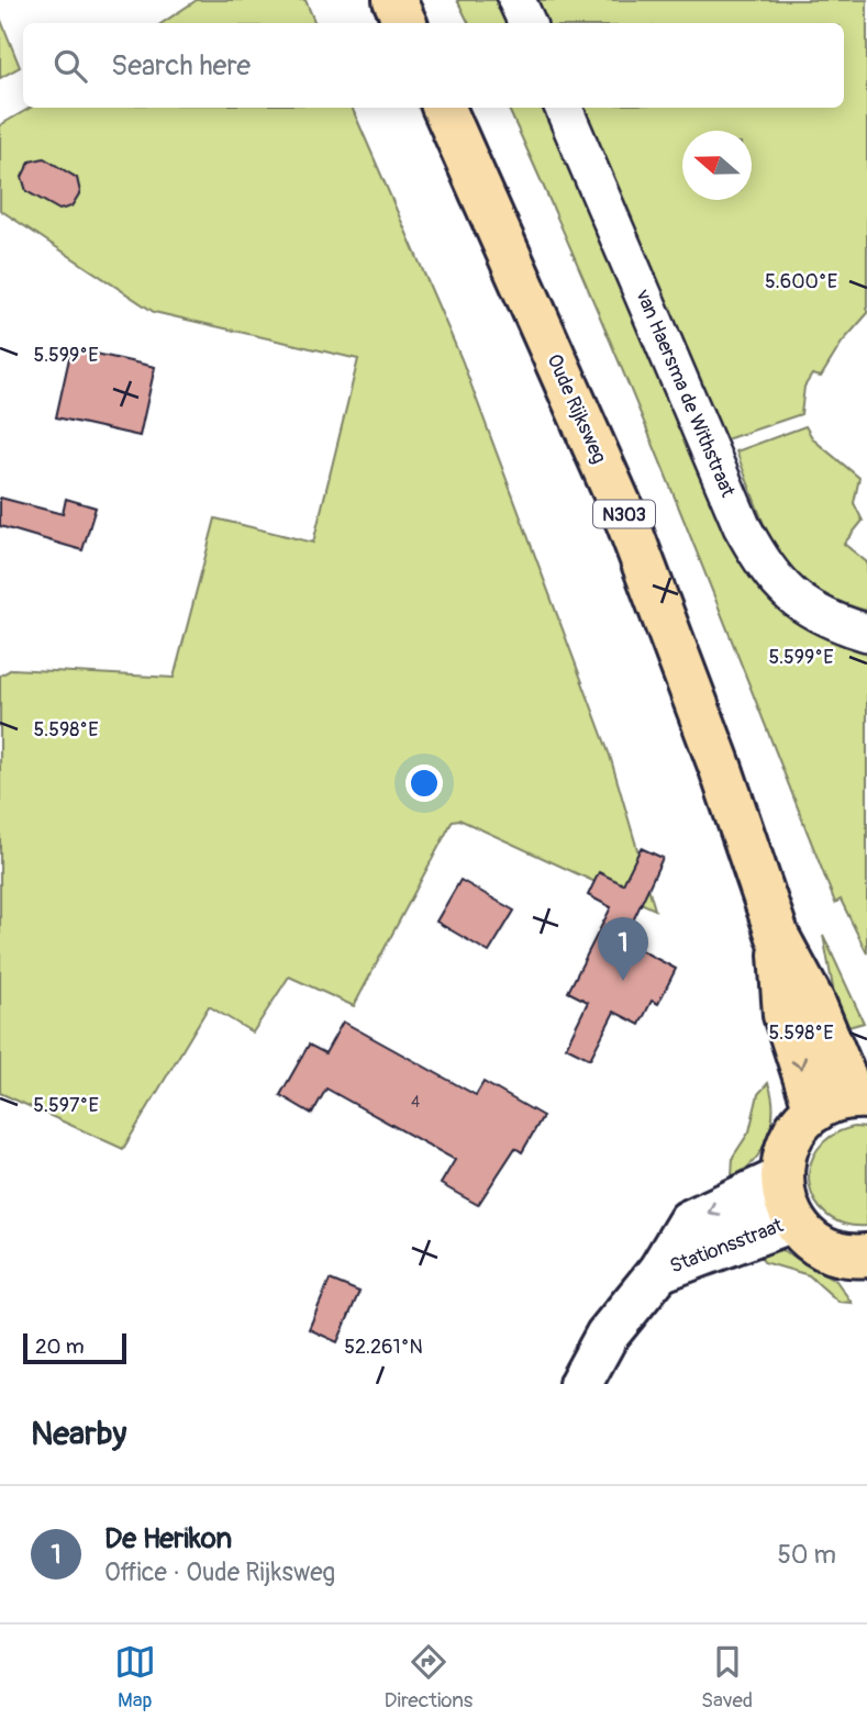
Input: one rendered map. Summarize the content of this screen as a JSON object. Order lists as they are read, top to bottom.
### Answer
{
  "streets": {
    "main road": ["Oude Rijksweg", "N303"],
    "street": ["van Haersma de Withstraat", "Stationsstraat"]
  },
  "crossings": [
    ["Oude Rijksweg", "N303"],
    ["N303", "Stationsstraat"]
  ],
  "house_numbers": ["4"],
  "scale_bar": "20 m",
  "north": "left",
  "page": {
    "search": "Search here",
    "pins": "1",
    "scale": "20 m",
    "heading": "Nearby",
    "list": [
      {
        "mark": "1",
        "name": "De Herikon",
        "note": "Office · Oude Rijksweg",
        "value": "50 m"
      }
    ],
    "nav": ["Map", "Directions", "Saved"]
  },
  "coordinates": [
    "5.600°E",
    "5.599°E",
    "5.598°E",
    "5.597°E",
    "52.261°N"
  ]
}
